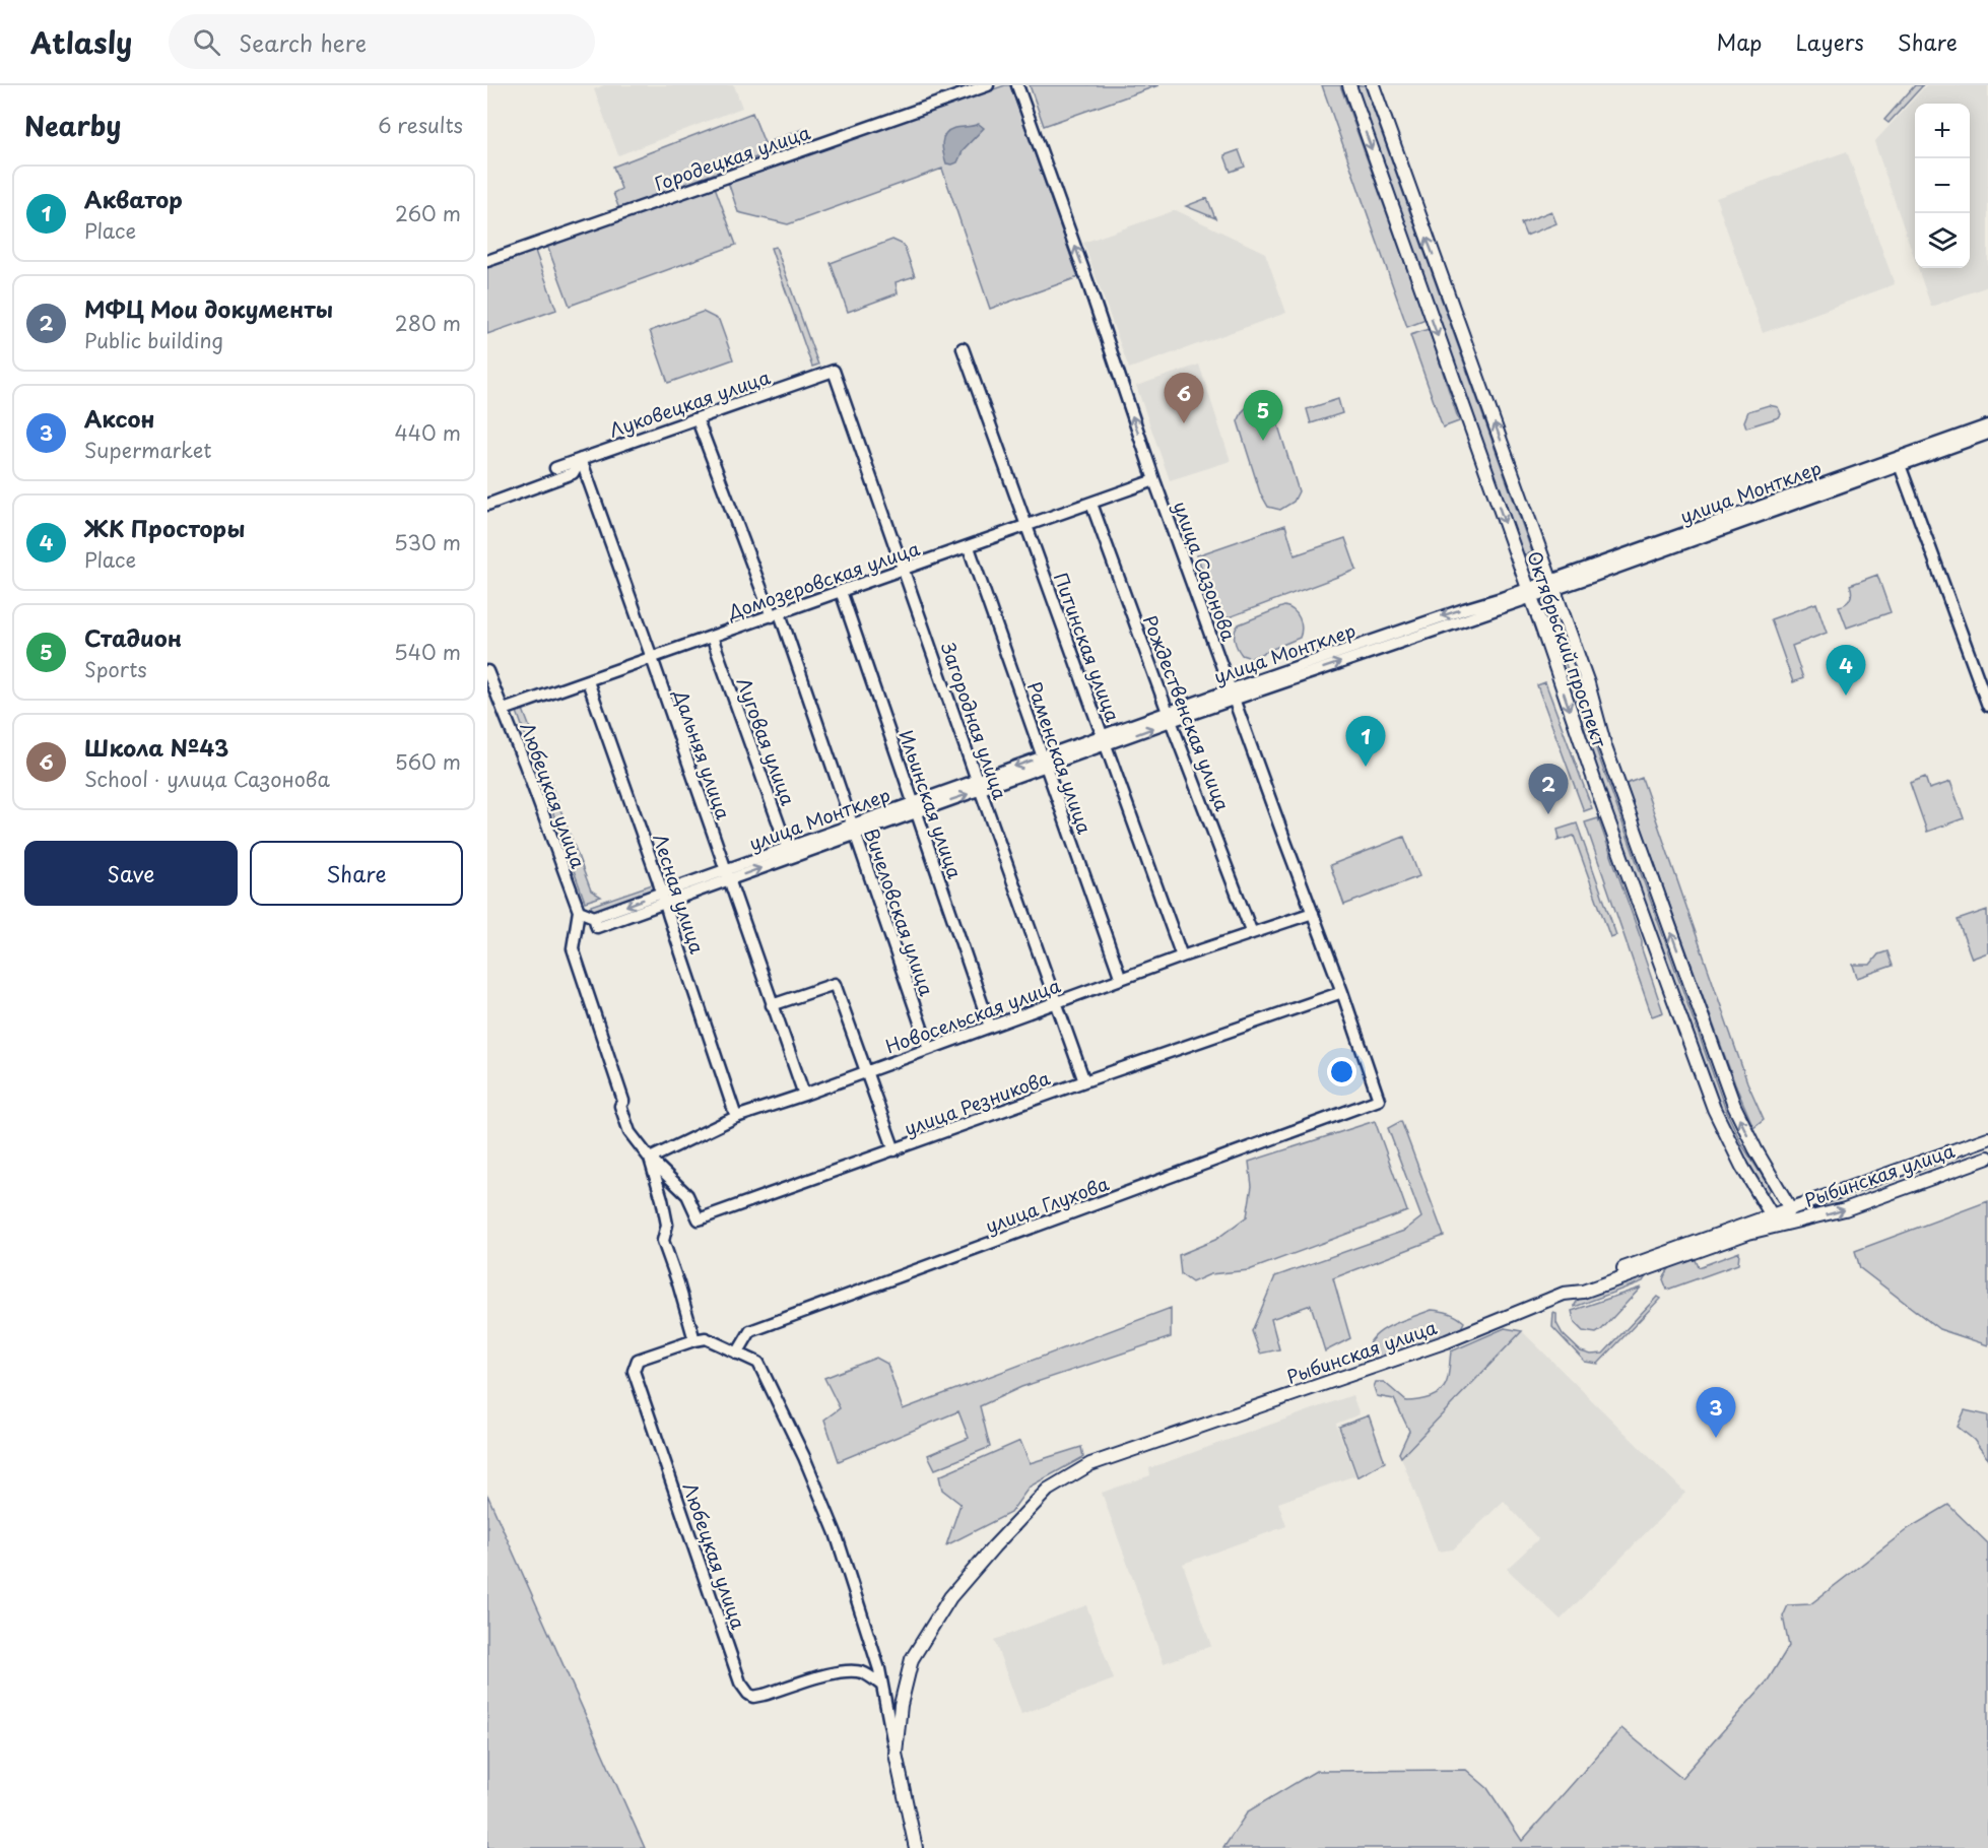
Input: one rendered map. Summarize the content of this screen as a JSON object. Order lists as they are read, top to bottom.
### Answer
{
  "streets": {
    "main road": ["Октябрьский проспект", "Рыбинская улица"],
    "street": [
      "Городецкая улица",
      "Луковецкая улица",
      "улица Монтклер",
      "улица Сазонова",
      "Домозеровская улица",
      "Питинская улица",
      "Рождественская улица",
      "Загородная улица",
      "Луговая улица",
      "Дальняя улица",
      "Раменская улица",
      "Любецкая улица",
      "Ильинская улица",
      "Лесная улица",
      "Вичеловская улица",
      "Новосельская улица",
      "улица Резникова",
      "улица Глухова"
    ]
  },
  "crossings": [
    ["Луковецкая улица", "Загородная улица"],
    ["Луковецкая улица", "Дальняя улица"],
    ["улица Монтклер", "улица Сазонова"],
    ["улица Монтклер", "Питинская улица"],
    ["улица Монтклер", "Октябрьский проспект"],
    ["улица Монтклер", "Рождественская улица"],
    ["улица Монтклер", "Загородная улица"],
    ["улица Монтклер", "Луговая улица"],
    ["улица Монтклер", "Дальняя улица"],
    ["улица Монтклер", "Раменская улица"],
    ["улица Монтклер", "Любецкая улица"],
    ["улица Монтклер", "Ильинская улица"],
    ["улица Монтклер", "Лесная улица"],
    ["улица Монтклер", "Вичеловская улица"],
    ["улица Сазонова", "Домозеровская улица"],
    ["улица Сазонова", "Новосельская улица"],
    ["улица Сазонова", "улица Резникова"],
    ["улица Сазонова", "улица Глухова"],
    ["Домозеровская улица", "Питинская улица"],
    ["Домозеровская улица", "Рождественская улица"],
    ["Домозеровская улица", "Загородная улица"],
    ["Домозеровская улица", "Луговая улица"],
    ["Домозеровская улица", "Дальняя улица"],
    ["Домозеровская улица", "Раменская улица"],
    ["Домозеровская улица", "Любецкая улица"],
    ["Домозеровская улица", "Ильинская улица"],
    ["Домозеровская улица", "Лесная улица"],
    ["Домозеровская улица", "Вичеловская улица"],
    ["Питинская улица", "Новосельская улица"],
    ["Октябрьский проспект", "Рыбинская улица"],
    ["Рождественская улица", "Новосельская улица"],
    ["Загородная улица", "Новосельская улица"],
    ["Загородная улица", "улица Резникова"],
    ["Дальняя улица", "Новосельская улица"],
    ["Раменская улица", "Новосельская улица"],
    ["Любецкая улица", "Новосельская улица"],
    ["Любецкая улица", "улица Резникова"],
    ["Ильинская улица", "Новосельская улица"],
    ["Лесная улица", "Новосельская улица"],
    ["Вичеловская улица", "Новосельская улица"],
    ["Новосельская улица", "улица Резникова"]
  ],
  "one_way": ["улица Сазонова"],
  "page": {
    "header": "Atlasly",
    "search": "Search here",
    "nav": ["Map", "Layers", "Share"],
    "heading": ["Nearby", "6 results"],
    "map_buttons": ["+", "−"],
    "list": [
      {
        "mark": "1",
        "name": "Акватор",
        "note": "Place",
        "value": "260 m"
      },
      {
        "mark": "2",
        "name": "МФЦ Мои документы",
        "note": "Public building",
        "value": "280 m"
      },
      {
        "mark": "3",
        "name": "Аксон",
        "note": "Supermarket",
        "value": "440 m"
      },
      {
        "mark": "4",
        "name": "ЖК Просторы",
        "note": "Place",
        "value": "530 m"
      },
      {
        "mark": "5",
        "name": "Стадион",
        "note": "Sports",
        "value": "540 m"
      },
      {
        "mark": "6",
        "name": "Школа №43",
        "note": "School · улица Сазонова",
        "value": "560 m"
      }
    ],
    "pins": [
      "6",
      "5",
      "4",
      "1",
      "2",
      "3"
    ],
    "buttons": ["Save", "Share"]
  }
}
